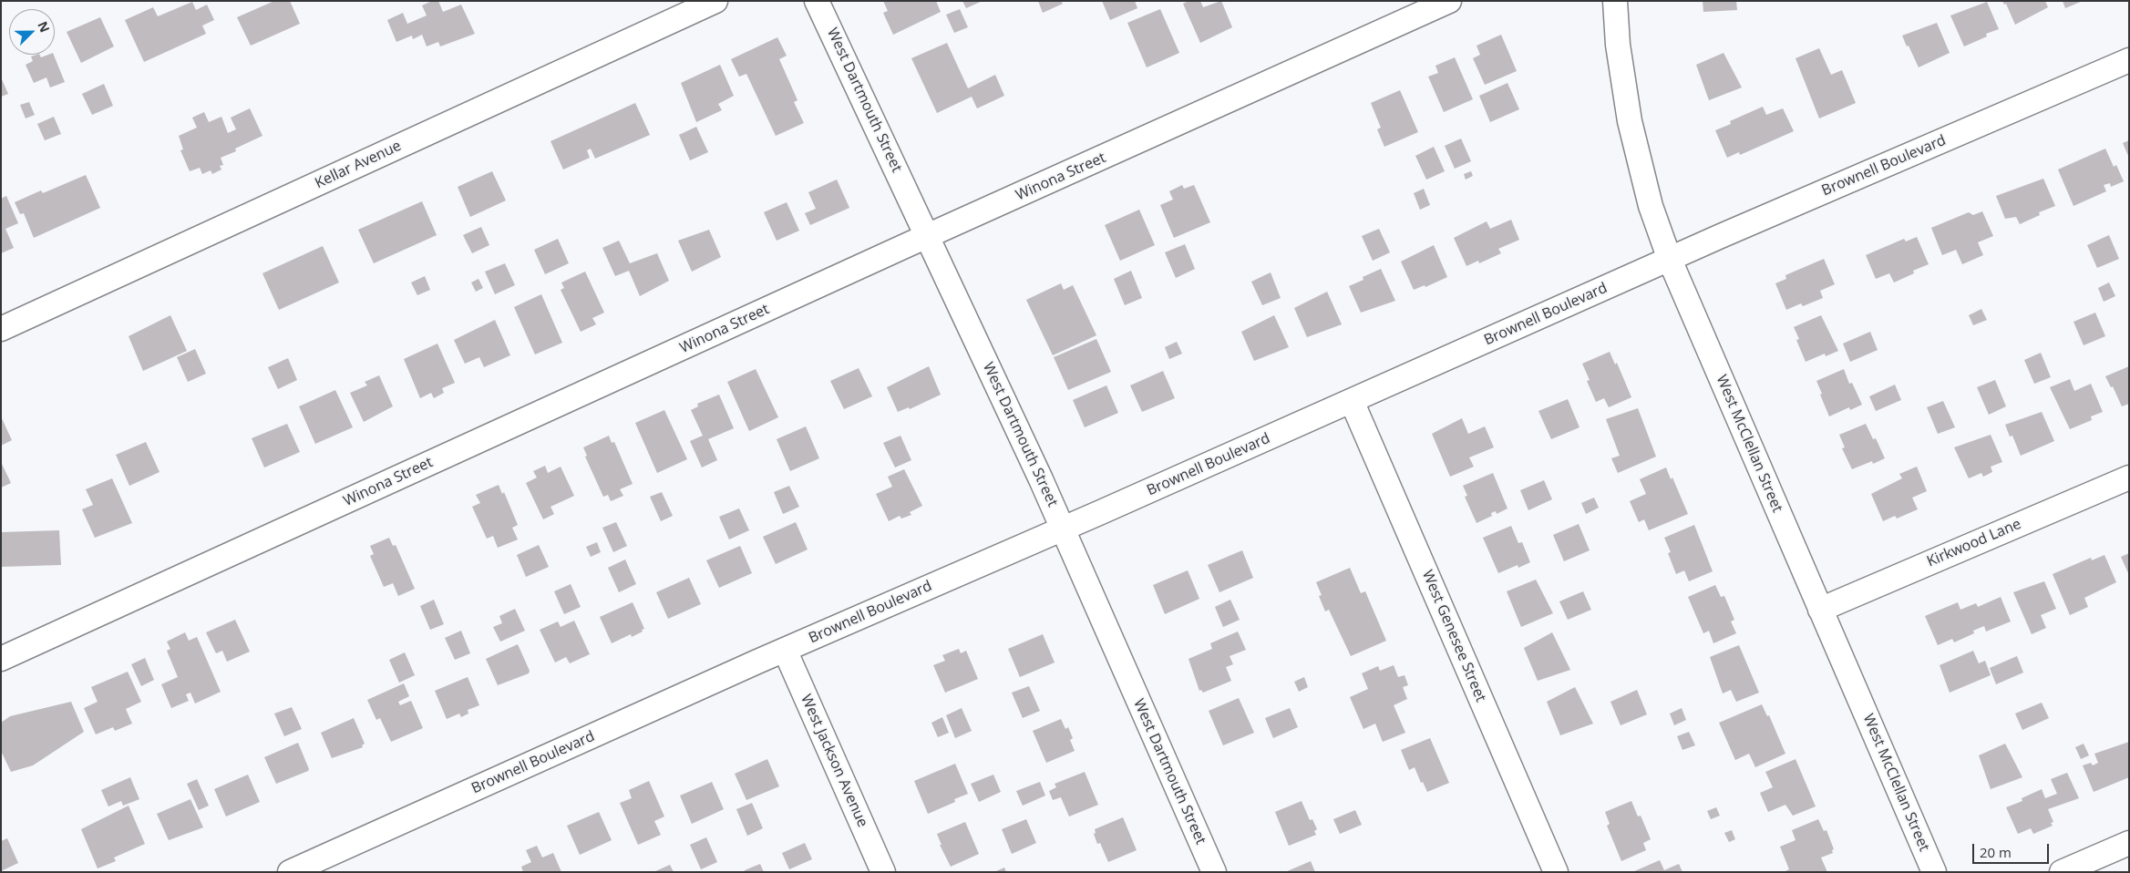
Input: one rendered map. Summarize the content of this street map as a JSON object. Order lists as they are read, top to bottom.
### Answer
{
  "streets": {
    "street": [
      "West Dartmouth Street",
      "Kellar Avenue",
      "Brownell Boulevard",
      "Winona Street",
      "West McClellan Street",
      "Kirkwood Lane",
      "West Genesee Street",
      "West Jackson Avenue"
    ]
  },
  "crossings": [
    ["West Dartmouth Street", "Brownell Boulevard"],
    ["West Dartmouth Street", "Winona Street"],
    ["Brownell Boulevard", "West McClellan Street"],
    ["Brownell Boulevard", "West Genesee Street"],
    ["Brownell Boulevard", "West Jackson Avenue"],
    ["West McClellan Street", "Kirkwood Lane"]
  ],
  "scale_bar": "20 m",
  "north": "top right"
}
